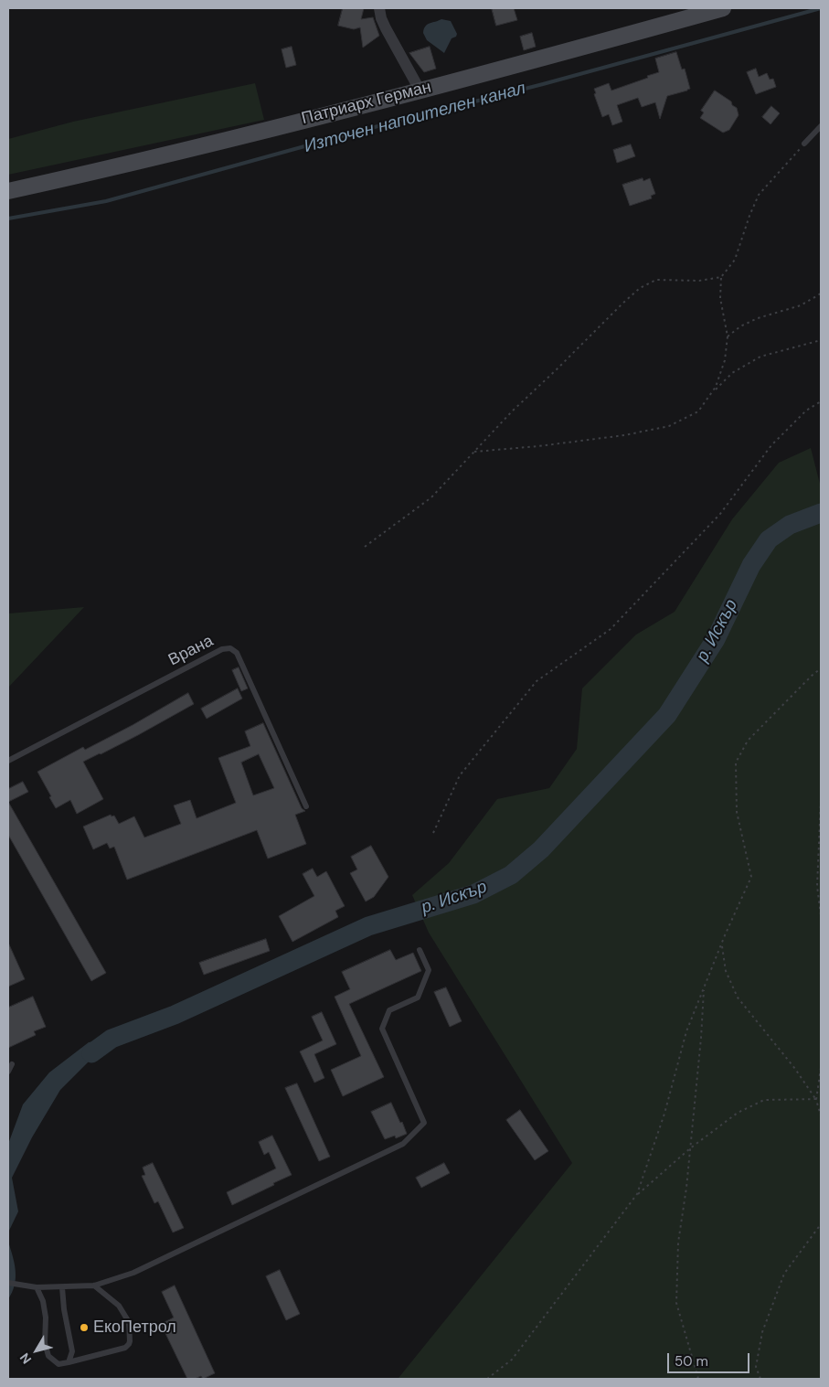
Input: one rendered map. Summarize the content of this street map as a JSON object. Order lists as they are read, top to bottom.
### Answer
{
  "streets": {
    "street": ["Патриарх Герман"],
    "lane": ["Врана"]
  },
  "water": ["Източен напоителен канал", "р. Искър"],
  "places": ["ЕкоПетрол"],
  "scale_bar": "50 m",
  "north": "bottom left"
}
